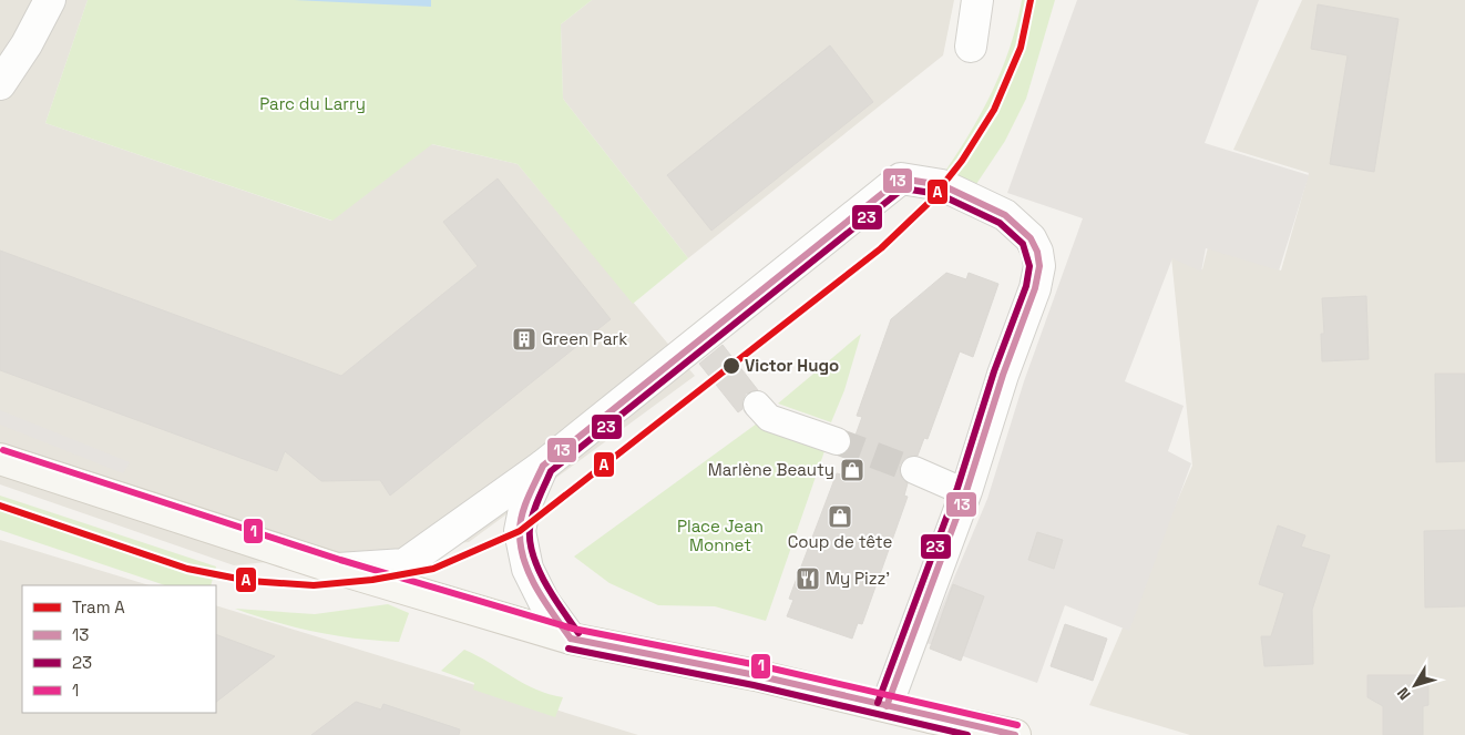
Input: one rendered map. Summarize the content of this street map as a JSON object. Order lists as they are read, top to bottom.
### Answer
{
  "parks": ["Parc du Larry", "Place Jean Monnet"],
  "places": {
    "building": ["Green Park"],
    "other": ["Victor Hugo"],
    "shop": ["Marlène Beauty", "Coup de tête"],
    "restaurant": ["My Pizz'"]
  },
  "lines": [
    "tram line A",
    "transit line 13",
    "transit line 23",
    "transit line 1"
  ],
  "legend": [
    "Tram A",
    "13",
    "23",
    "1"
  ],
  "north": "bottom left"
}
